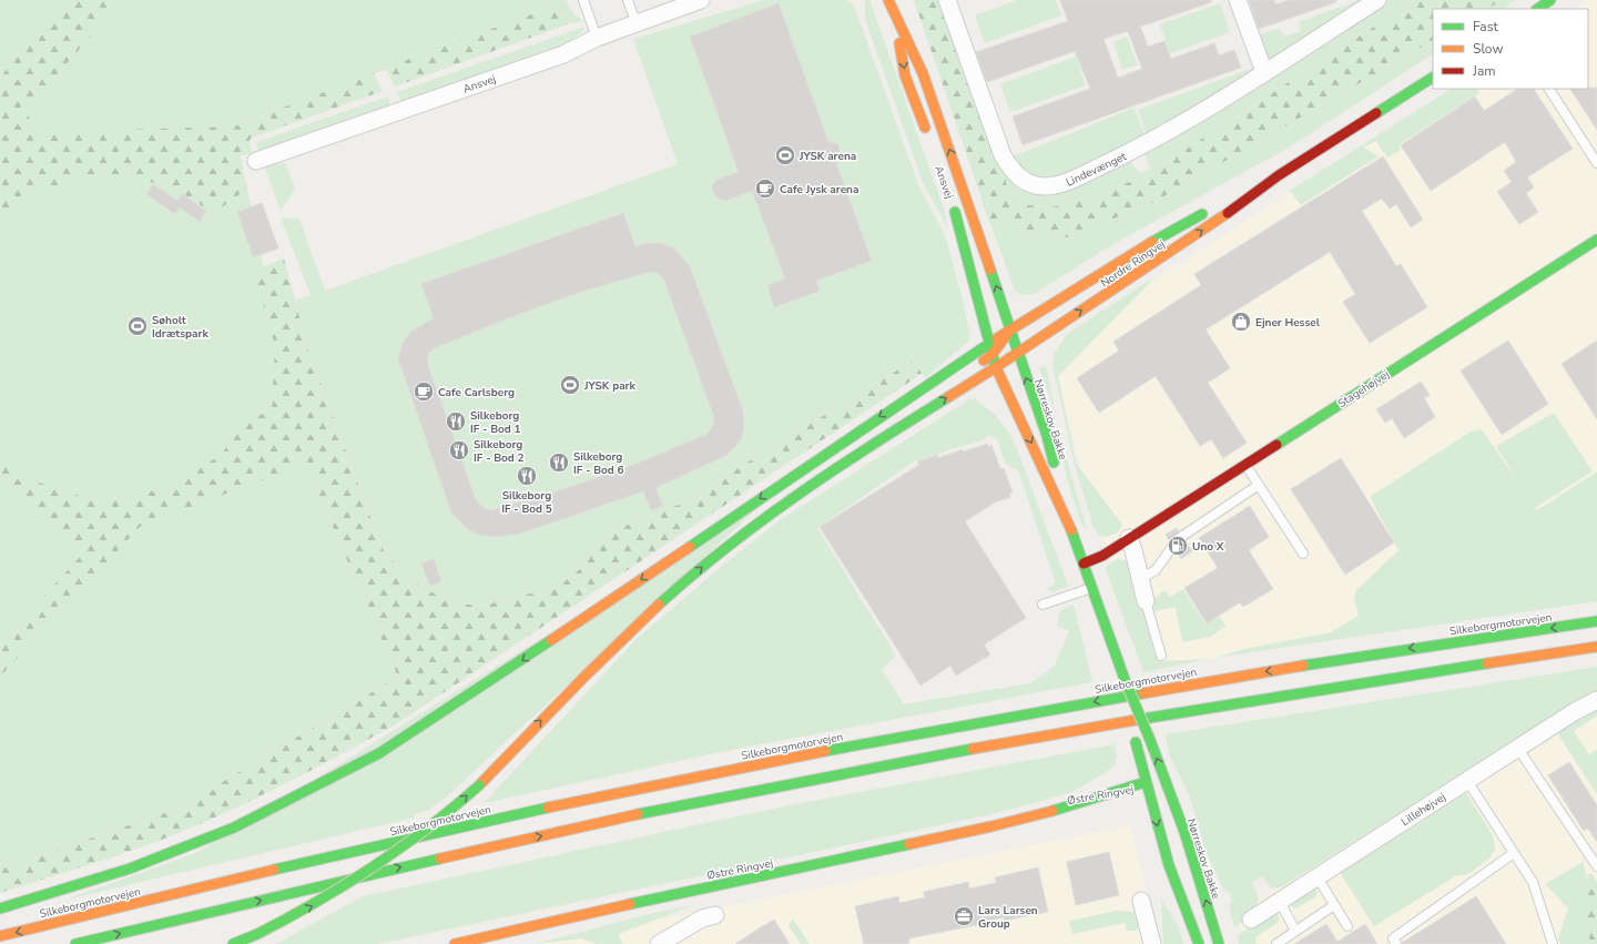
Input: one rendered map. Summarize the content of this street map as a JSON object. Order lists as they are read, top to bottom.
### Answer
{
  "streets": {
    "main road": [
      "Ansvej",
      "Nordre Ringvej",
      "Stagehøjvej",
      "Nørreskov Bakke",
      "Silkeborgmotorvejen",
      "Østre Ringvej"
    ],
    "street": ["Lindevænget", "Lillehøjvej"]
  },
  "crossings": [
    ["Ansvej", "Nordre Ringvej"],
    ["Ansvej", "Nørreskov Bakke"],
    ["Nordre Ringvej", "Nørreskov Bakke"],
    ["Stagehøjvej", "Nørreskov Bakke"],
    ["Nørreskov Bakke", "Østre Ringvej"]
  ],
  "places": {
    "sports": ["JYSK arena", "Søholt Idrætspark", "JYSK park"],
    "cafe": ["Cafe Jysk arena", "Cafe Carlsberg"],
    "shop": ["Ejner Hessel"],
    "restaurant": [
      "Silkeborg IF - Bod 1",
      "Silkeborg IF - Bod 2",
      "Silkeborg IF - Bod 6",
      "Silkeborg IF - Bod 5"
    ],
    "fuel station": ["Uno X"],
    "office": ["Lars Larsen Group"]
  },
  "legend": ["Fast", "Slow", "Jam"]
}
